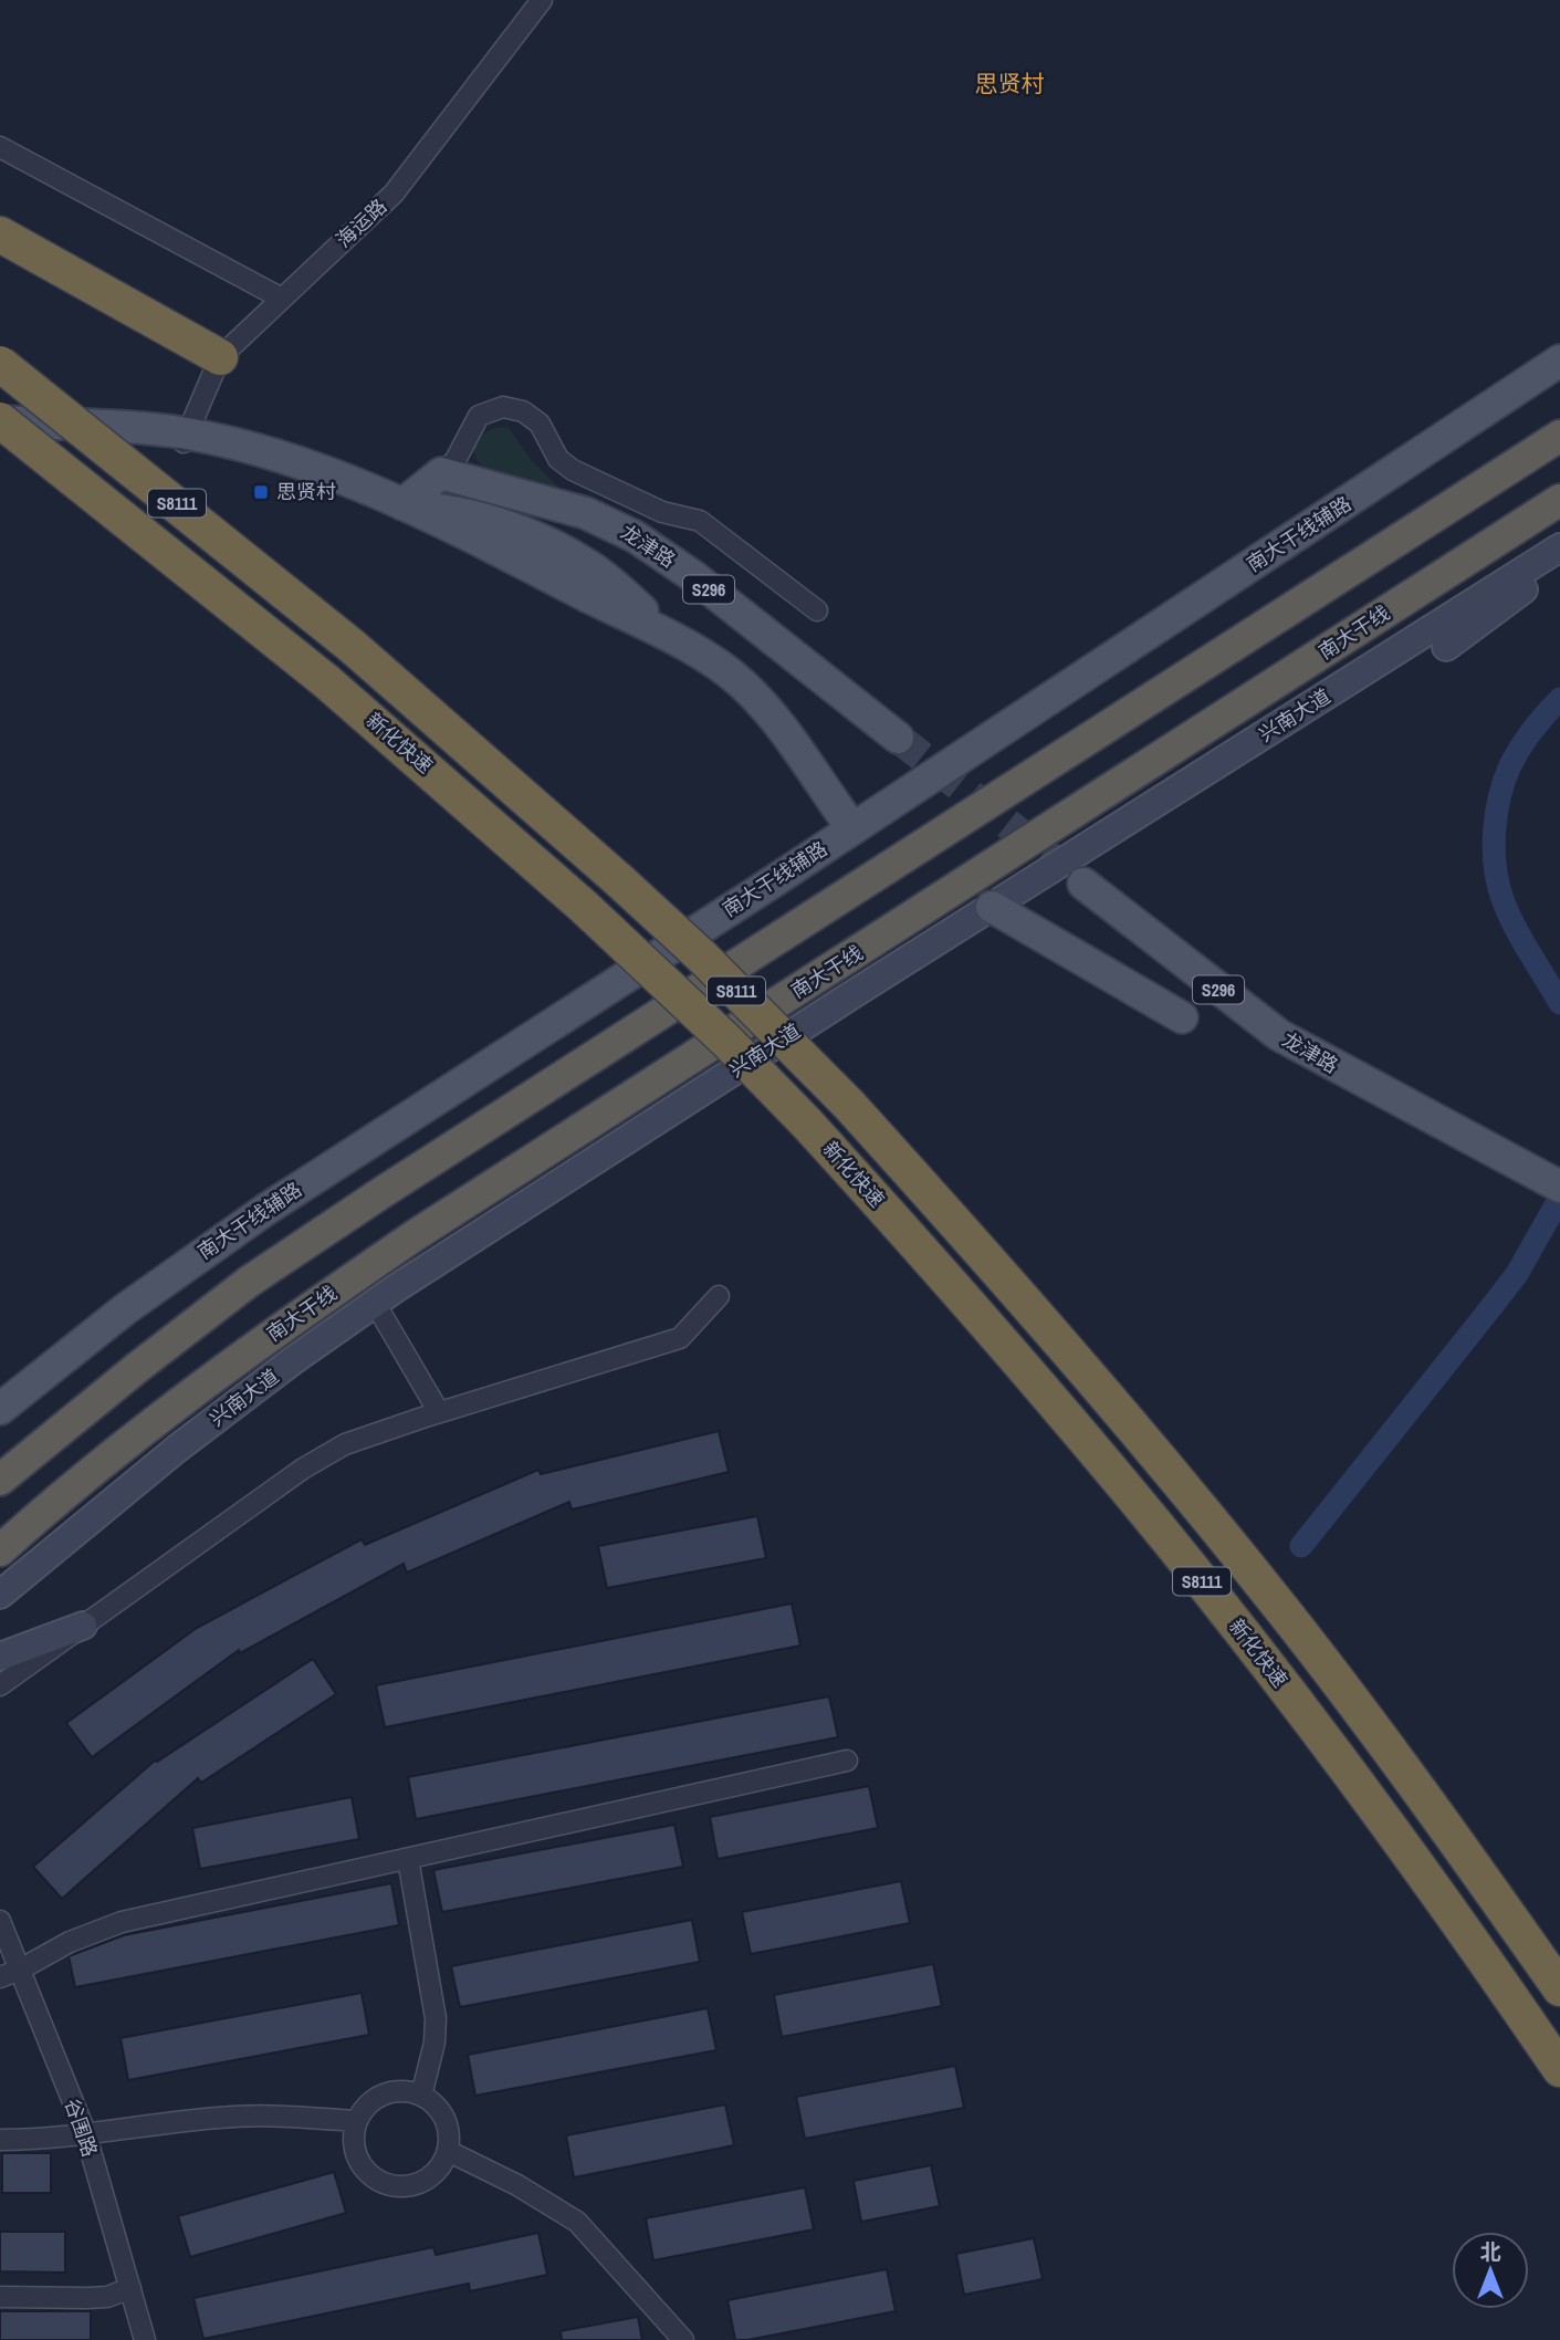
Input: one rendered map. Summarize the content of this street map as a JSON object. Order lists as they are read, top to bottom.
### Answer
{
  "streets": {
    "highway": ["S8111", "南大干线", "新化快速"],
    "main road": [
      "南大干线辅路",
      "龙津路",
      "S296",
      "兴南大道"
    ],
    "street": ["海运路", "谷围路"]
  },
  "districts": ["思贤村"],
  "places": {
    "transit": ["思贤村"]
  },
  "north": "top"
}
